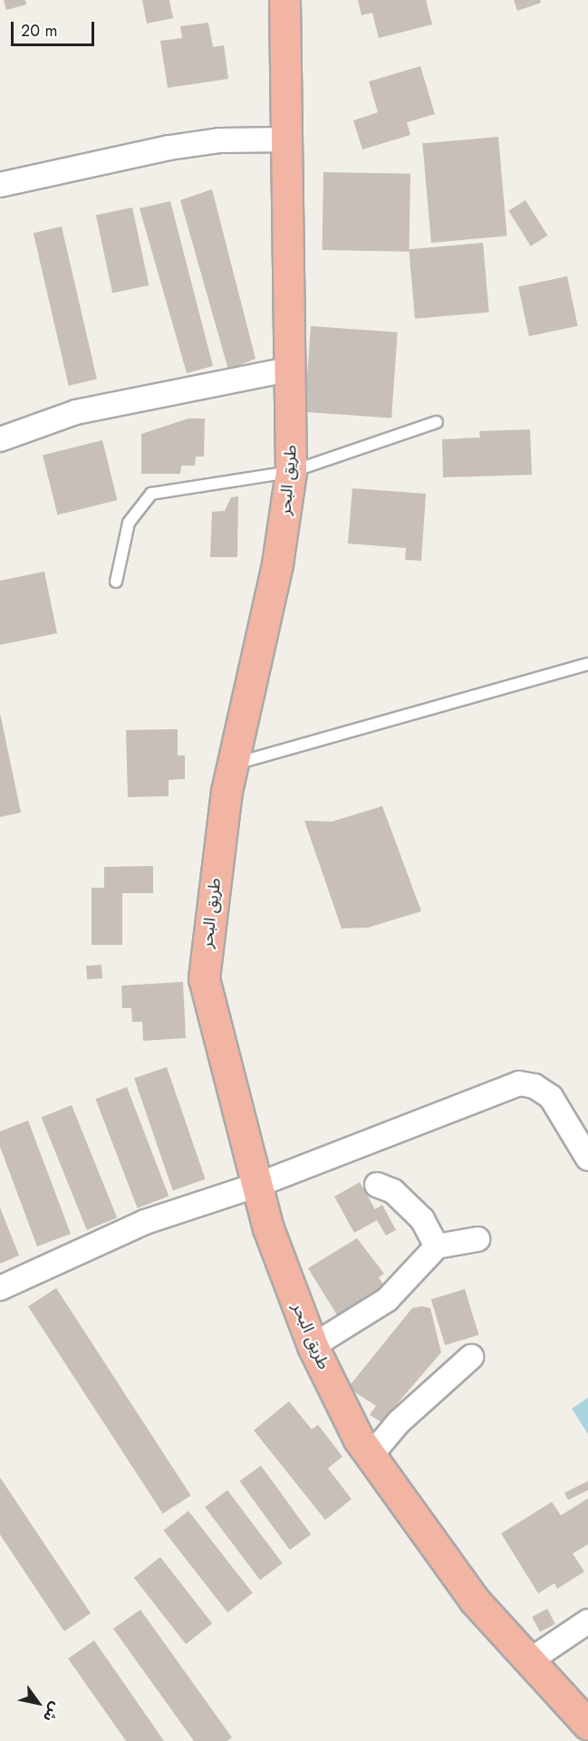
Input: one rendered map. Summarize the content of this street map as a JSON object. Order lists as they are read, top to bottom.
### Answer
{
  "streets": {
    "highway": ["طريق البحر"]
  },
  "scale_bar": "20 m",
  "north": "bottom right"
}
